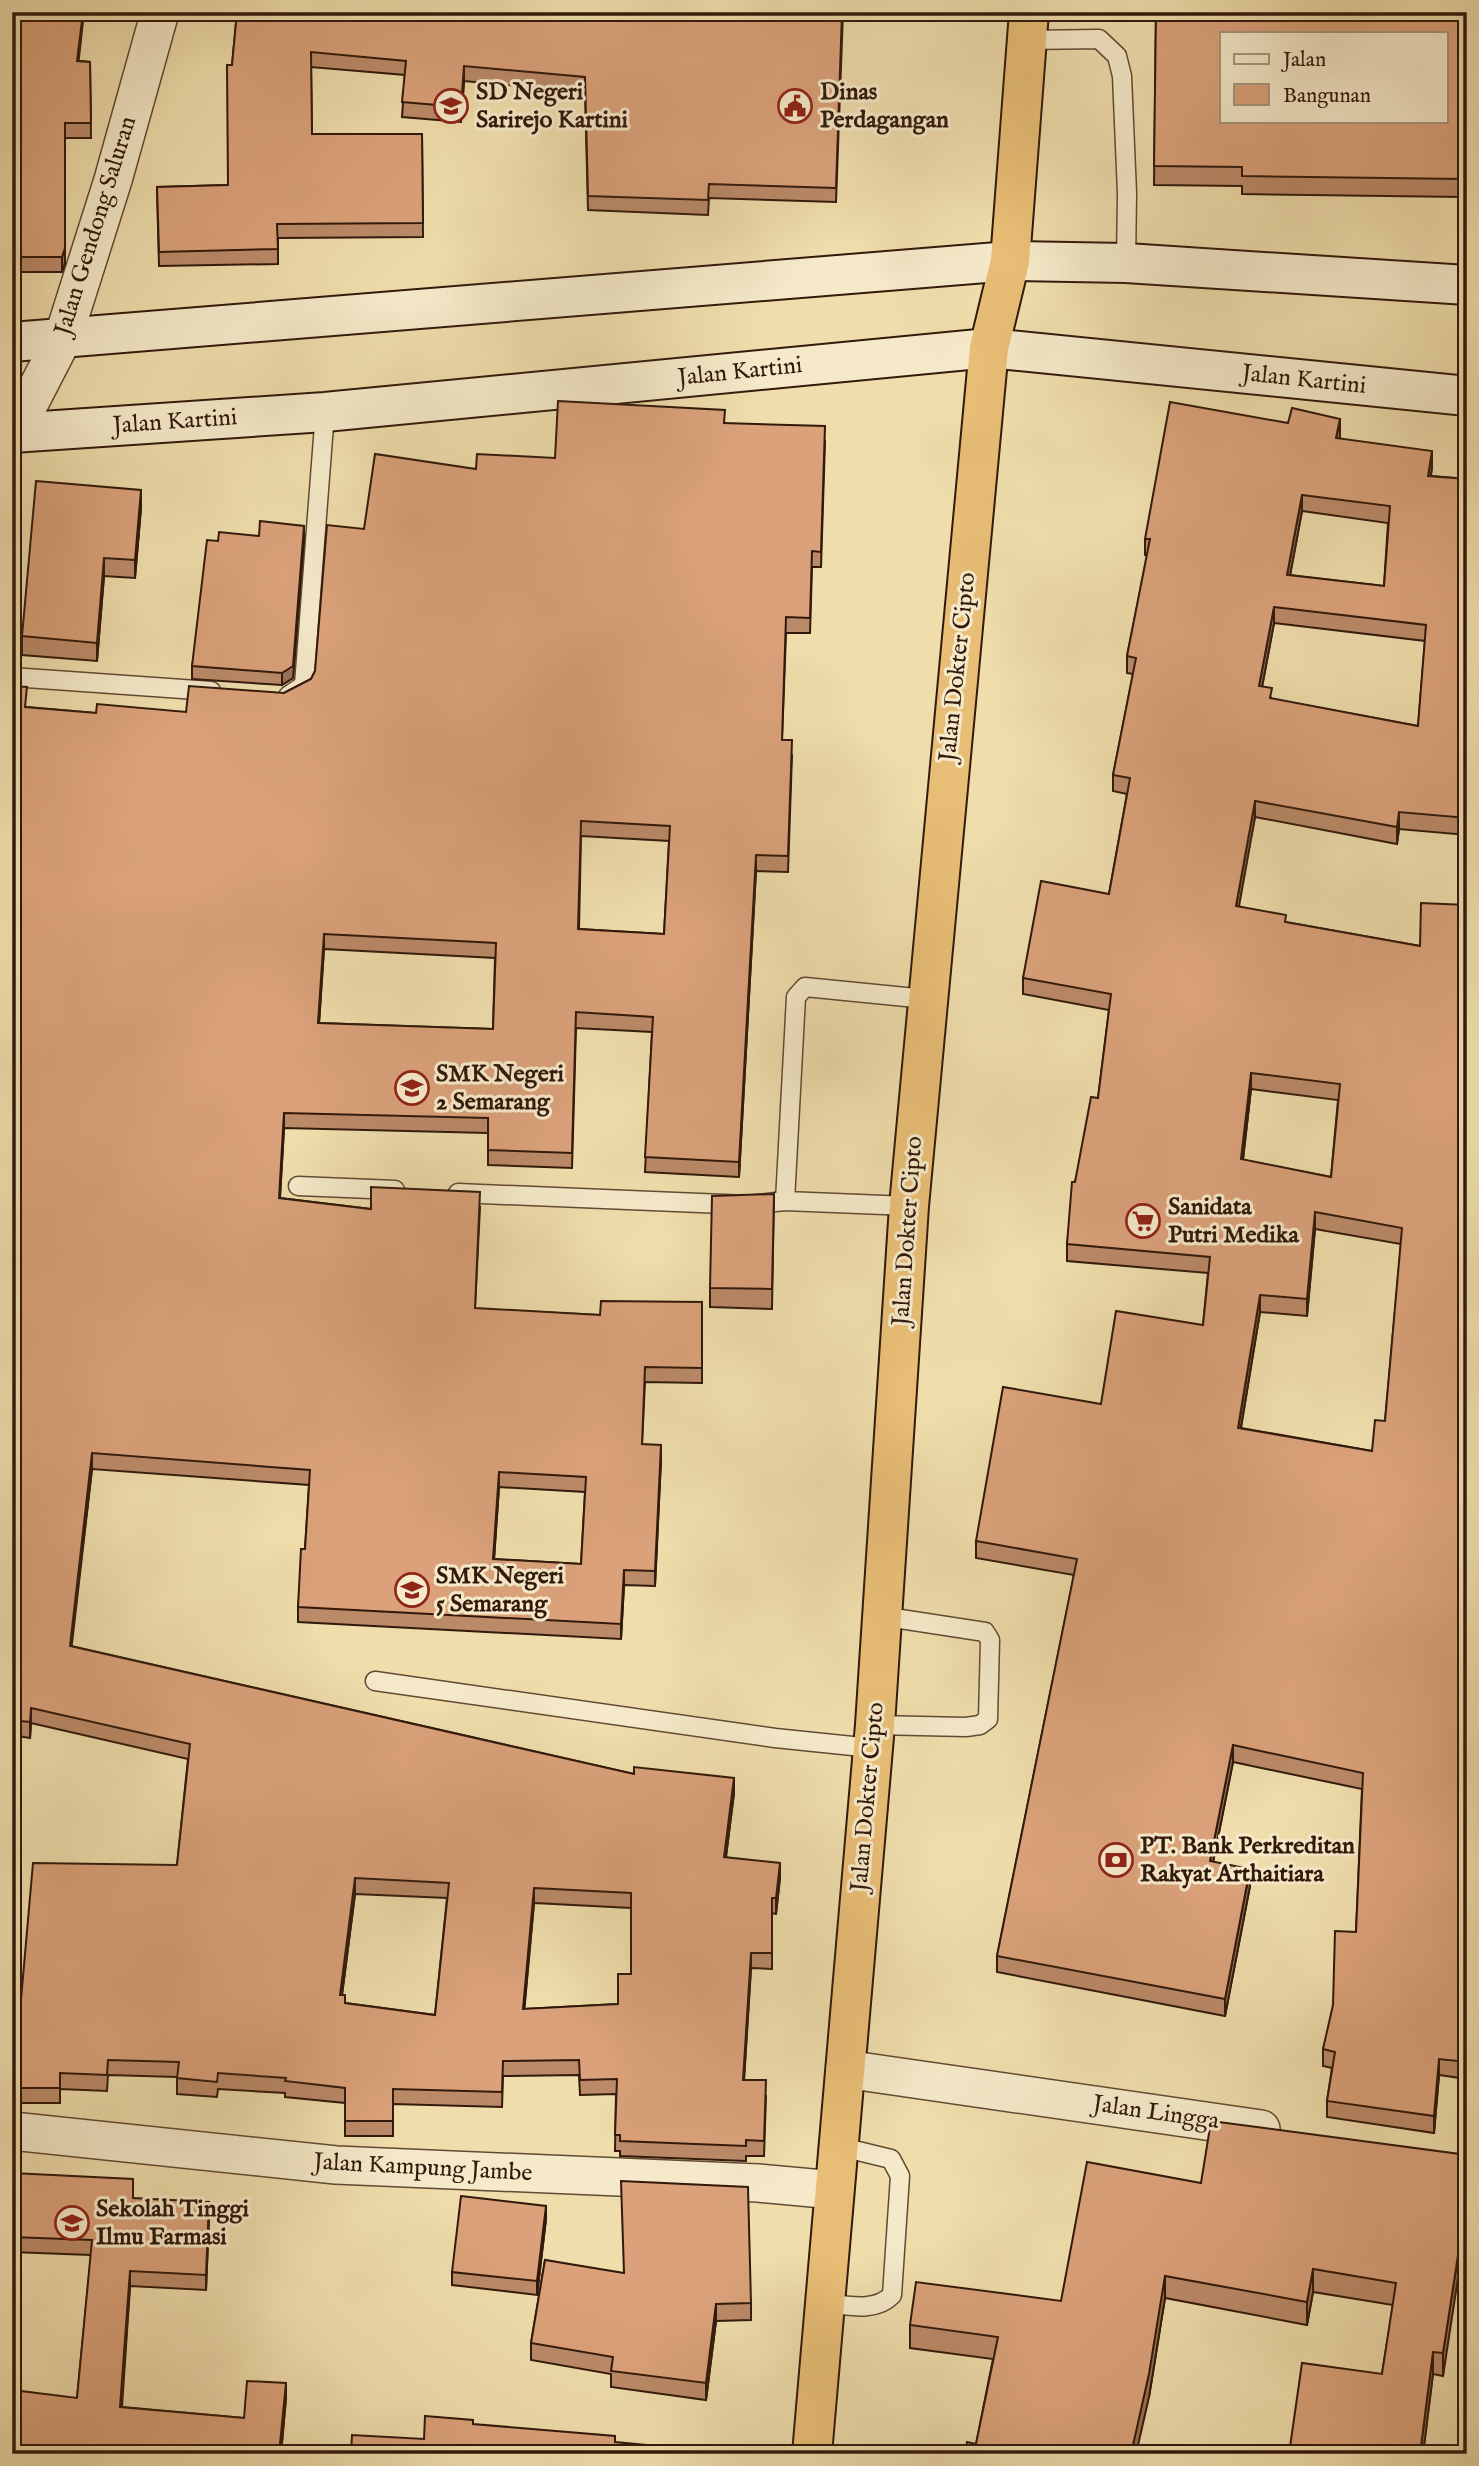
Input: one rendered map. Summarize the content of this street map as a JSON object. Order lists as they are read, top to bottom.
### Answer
{
  "streets": {
    "highway": ["Jalan Dokter Cipto"],
    "main road": ["Jalan Kartini"],
    "street": ["Jalan Gendong Saluran", "Jalan Lingga", "Jalan Kampung Jambe"]
  },
  "crossings": [
    ["Jalan Gendong Saluran", "Jalan Kartini"],
    ["Jalan Kartini", "Jalan Dokter Cipto"],
    ["Jalan Dokter Cipto", "Jalan Lingga"],
    ["Jalan Dokter Cipto", "Jalan Kampung Jambe"]
  ],
  "places": {
    "school or university": [
      "SD Negeri Sarirejo Kartini",
      "SMK Negeri 2 Semarang",
      "SMK Negeri 5 Semarang",
      "Sekolah Tinggi Ilmu Farmasi"
    ],
    "public building": ["Dinas Perdagangan"],
    "supermarket": ["Sanidata Putri Medika"],
    "bank": ["PT. Bank Perkreditan Rakyat Arthaitiara"]
  },
  "legend": ["Jalan", "Bangunan"]
}
